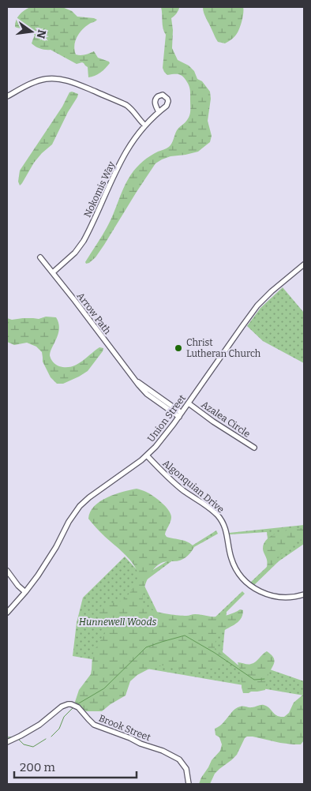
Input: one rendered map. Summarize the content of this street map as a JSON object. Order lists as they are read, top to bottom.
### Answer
{
  "streets": {
    "street": [
      "Nokomis Way",
      "Arrow Path",
      "Union Street",
      "Azalea Circle",
      "Algonquian Drive",
      "Brook Street"
    ]
  },
  "crossings": [
    ["Nokomis Way", "Arrow Path"],
    ["Arrow Path", "Union Street"],
    ["Union Street", "Azalea Circle"],
    ["Union Street", "Algonquian Drive"]
  ],
  "parks": ["Hunnewell Woods"],
  "places": ["Christ Lutheran Church"],
  "scale_bar": "200 m",
  "north": "right"
}
